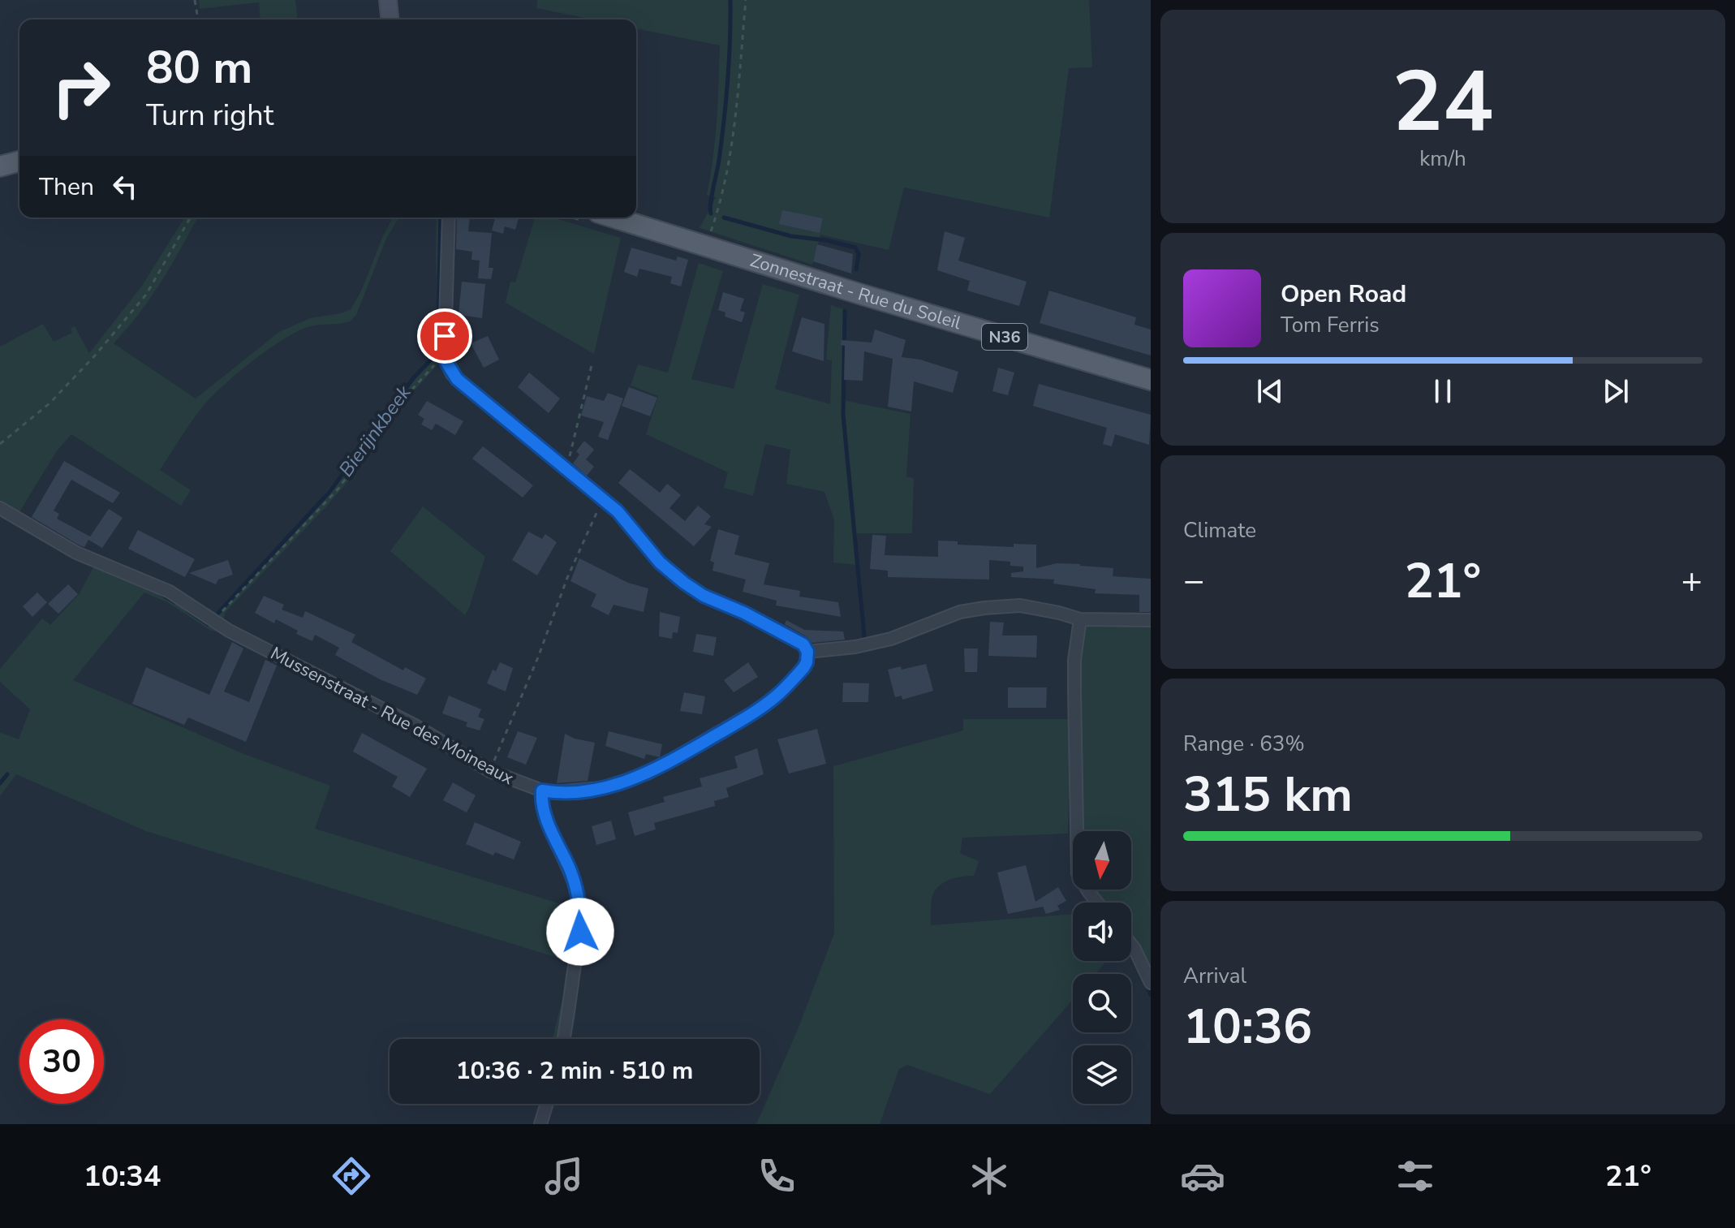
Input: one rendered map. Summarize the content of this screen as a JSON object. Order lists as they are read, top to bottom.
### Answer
{
  "streets": {
    "main road": ["Zonnestraat - Rue du Soleil", "N36"],
    "street": ["Mussenstraat - Rue des Moineaux"]
  },
  "water": ["Bierijnkbeek"],
  "north": "bottom",
  "page": {
    "tile": [
      ["24", "km/h"],
      "Climate",
      ["Range · 63%", "315 km"],
      ["Arrival", "10:36"]
    ],
    "turn": ["80 m", "Turn right"],
    "then": "Then",
    "song": ["Open Road", "Tom Ferris"],
    "heat": ["−", "21°", "+"],
    "limit": "30",
    "trip": "10:36 · 2 min · 510 m",
    "tabs": ["10:34", "21°"]
  }
}
